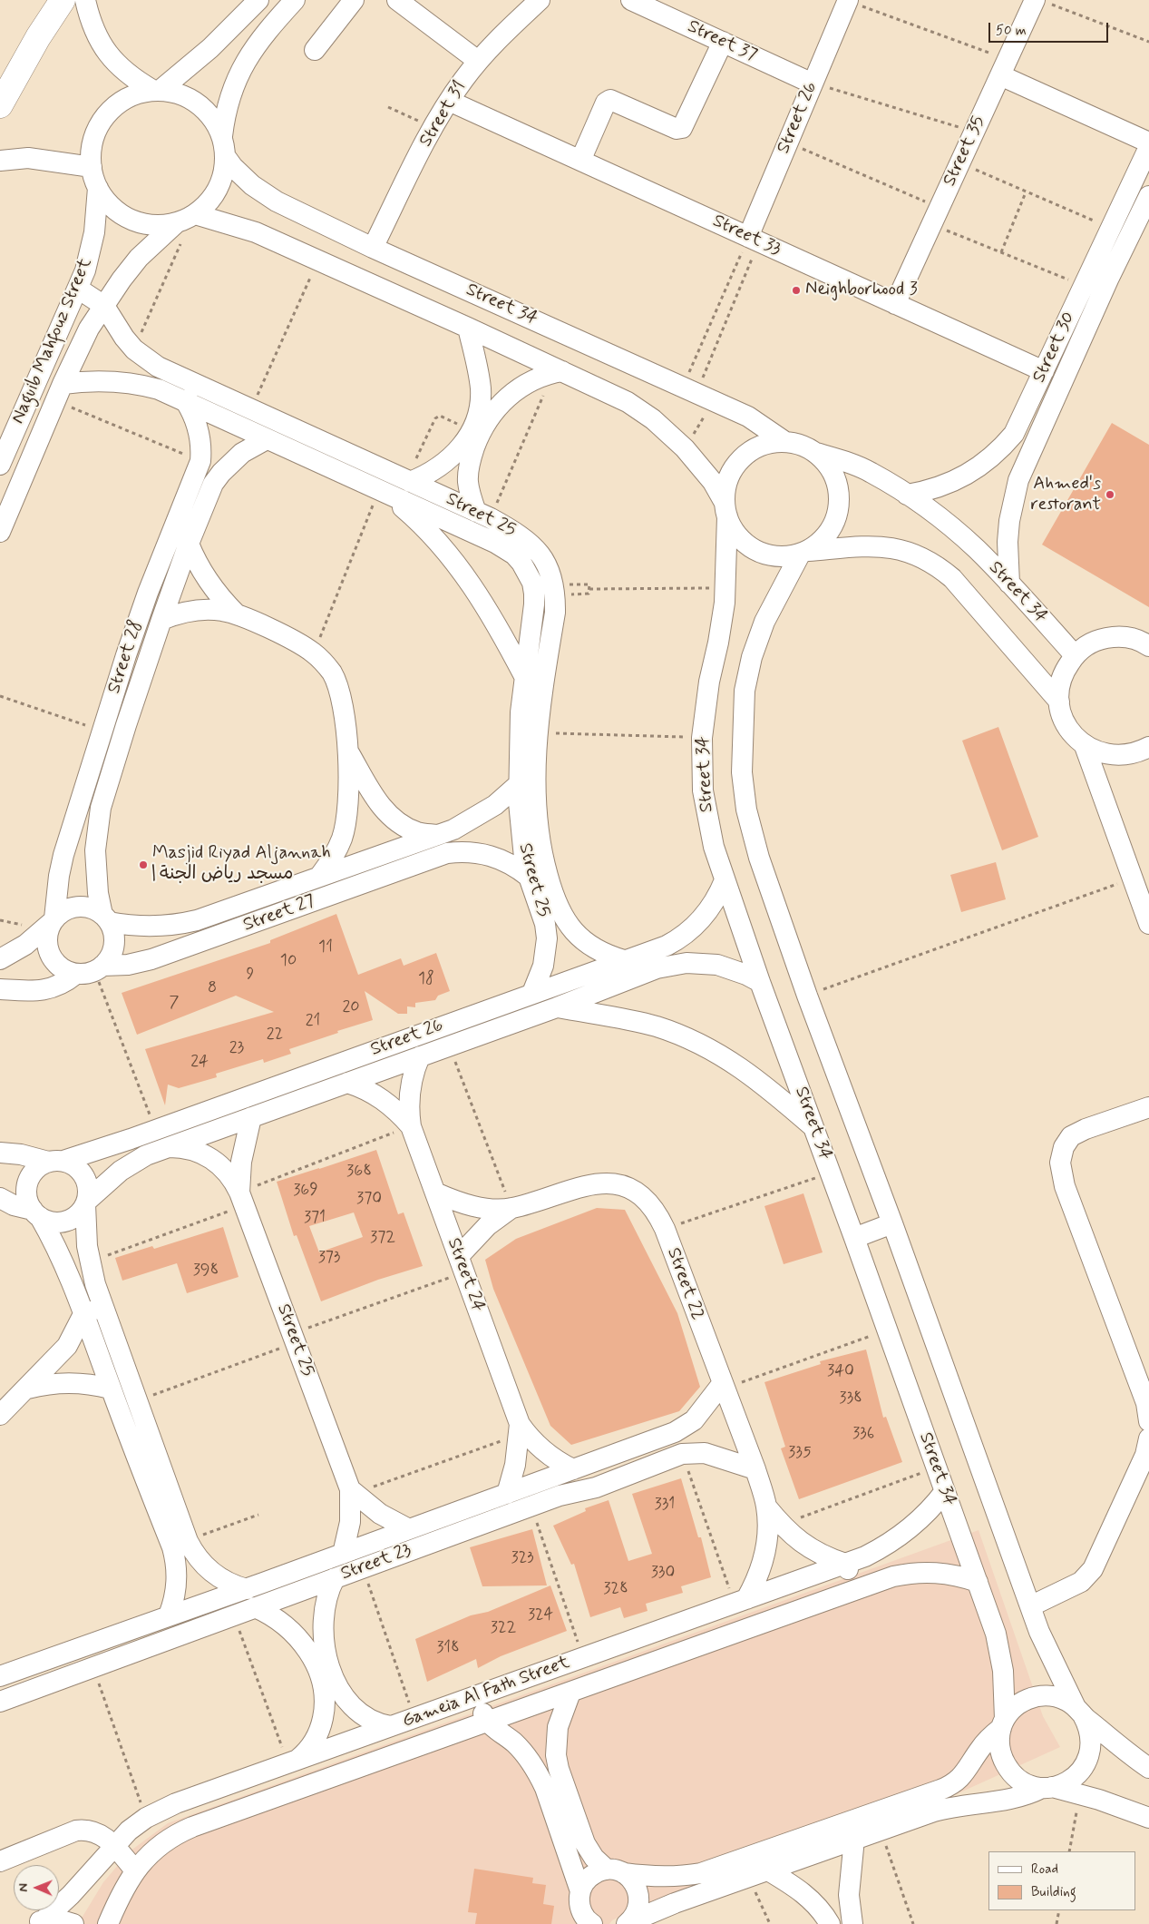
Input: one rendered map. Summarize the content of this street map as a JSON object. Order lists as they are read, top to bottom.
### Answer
{
  "streets": {
    "street": [
      "Street 37",
      "Street 31",
      "Street 26",
      "Street 35",
      "Street 33",
      "Street 34",
      "Naguib Mahfouz Street",
      "Street 30",
      "Street 25",
      "Street 28",
      "Street 27",
      "Street 24",
      "Street 22",
      "Street 23",
      "Gameia Al Fath Street"
    ]
  },
  "crossings": [
    ["Street 37", "Street 26"],
    ["Street 31", "Street 33"],
    ["Street 31", "Street 34"],
    ["Street 26", "Street 33"],
    ["Street 26", "Street 34"],
    ["Street 26", "Street 25"],
    ["Street 26", "Street 24"],
    ["Street 35", "Street 33"],
    ["Street 33", "Street 30"],
    ["Street 34", "Naguib Mahfouz Street"],
    ["Street 34", "Street 30"],
    ["Street 34", "Gameia Al Fath Street"],
    ["Naguib Mahfouz Street", "Street 25"],
    ["Street 25", "Street 28"],
    ["Street 25", "Street 27"],
    ["Street 25", "Street 23"],
    ["Street 28", "Street 27"],
    ["Street 24", "Street 22"],
    ["Street 24", "Street 23"],
    ["Street 22", "Street 23"],
    ["Street 22", "Gameia Al Fath Street"]
  ],
  "places": ["Neighborhood 3", "Ahmed's restorant", "Masjid Riyad Aljannah | مسجد رياض الجنة"],
  "house_numbers": [
    "11",
    "10",
    "9",
    "18",
    "8",
    "7",
    "20",
    "21",
    "22",
    "23",
    "24",
    "368",
    "369",
    "370",
    "371",
    "372",
    "373",
    "398",
    "340",
    "338",
    "336",
    "335",
    "331",
    "323",
    "330",
    "328",
    "324",
    "322",
    "318"
  ],
  "legend": ["Road", "Building"],
  "scale_bar": "50 m",
  "north": "left"
}
